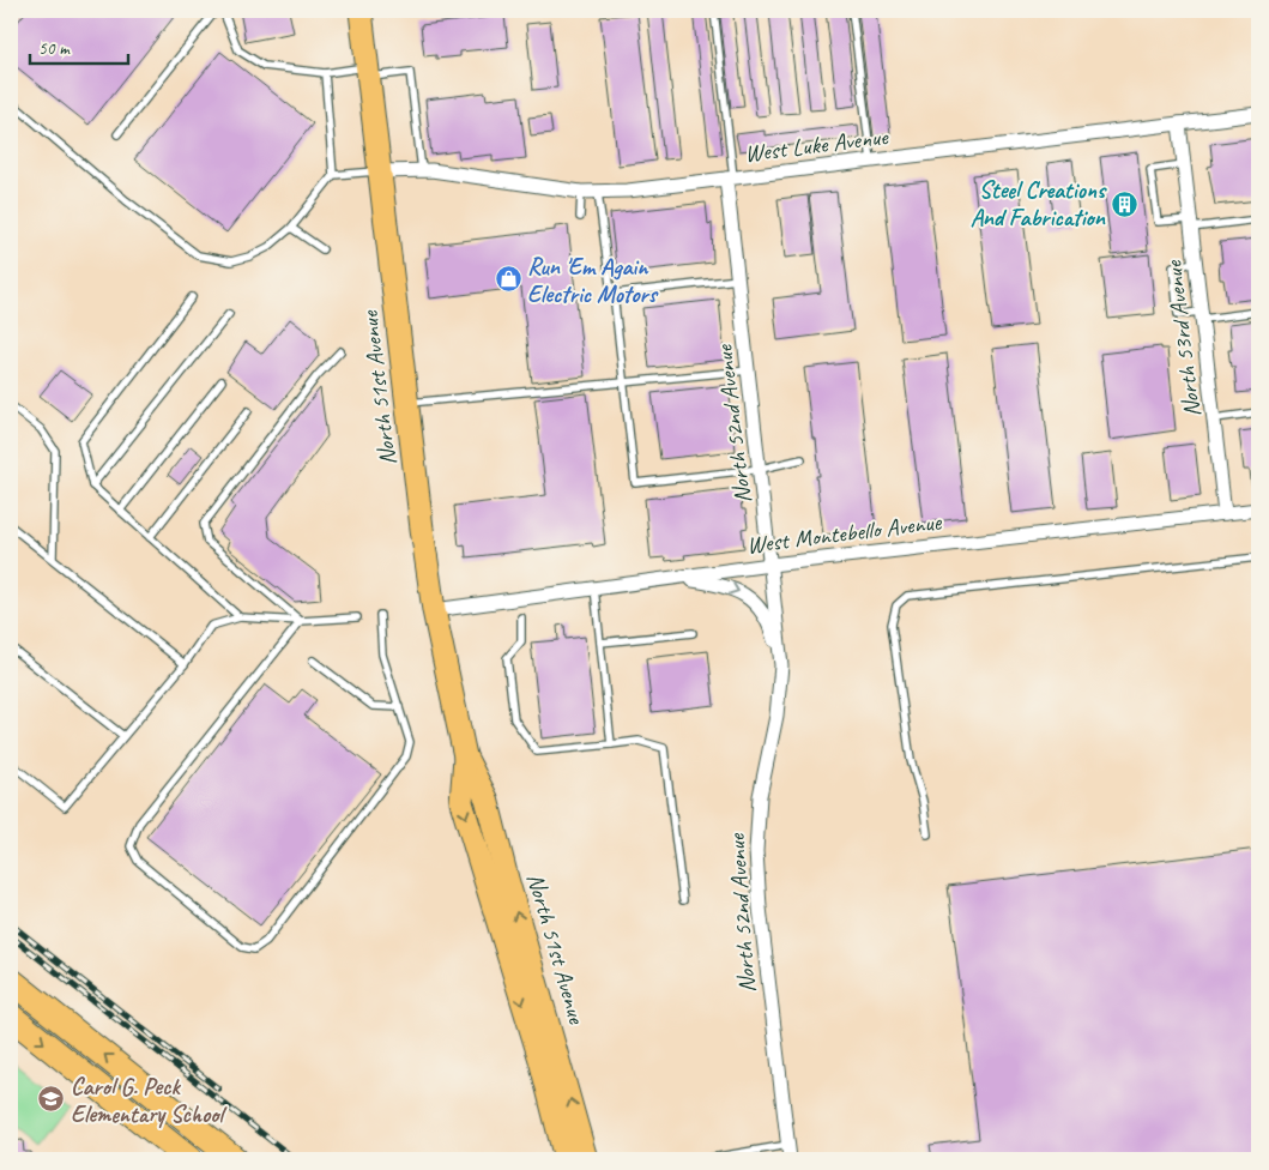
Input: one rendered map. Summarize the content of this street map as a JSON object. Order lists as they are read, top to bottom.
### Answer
{
  "streets": {
    "main road": ["North 51st Avenue"],
    "street": [
      "West Luke Avenue",
      "North 53rd Avenue",
      "North 52nd Avenue",
      "West Montebello Avenue"
    ]
  },
  "crossings": [
    ["West Luke Avenue", "North 53rd Avenue"],
    ["West Luke Avenue", "North 51st Avenue"],
    ["West Luke Avenue", "North 52nd Avenue"],
    ["North 53rd Avenue", "West Montebello Avenue"],
    ["North 51st Avenue", "West Montebello Avenue"],
    ["North 52nd Avenue", "West Montebello Avenue"]
  ],
  "places": {
    "building": ["Steel Creations And Fabrication"],
    "shop": ["Run 'Em Again Electric Motors"],
    "school or university": ["Carol G. Peck Elementary School"]
  },
  "scale_bar": "50 m"
}
